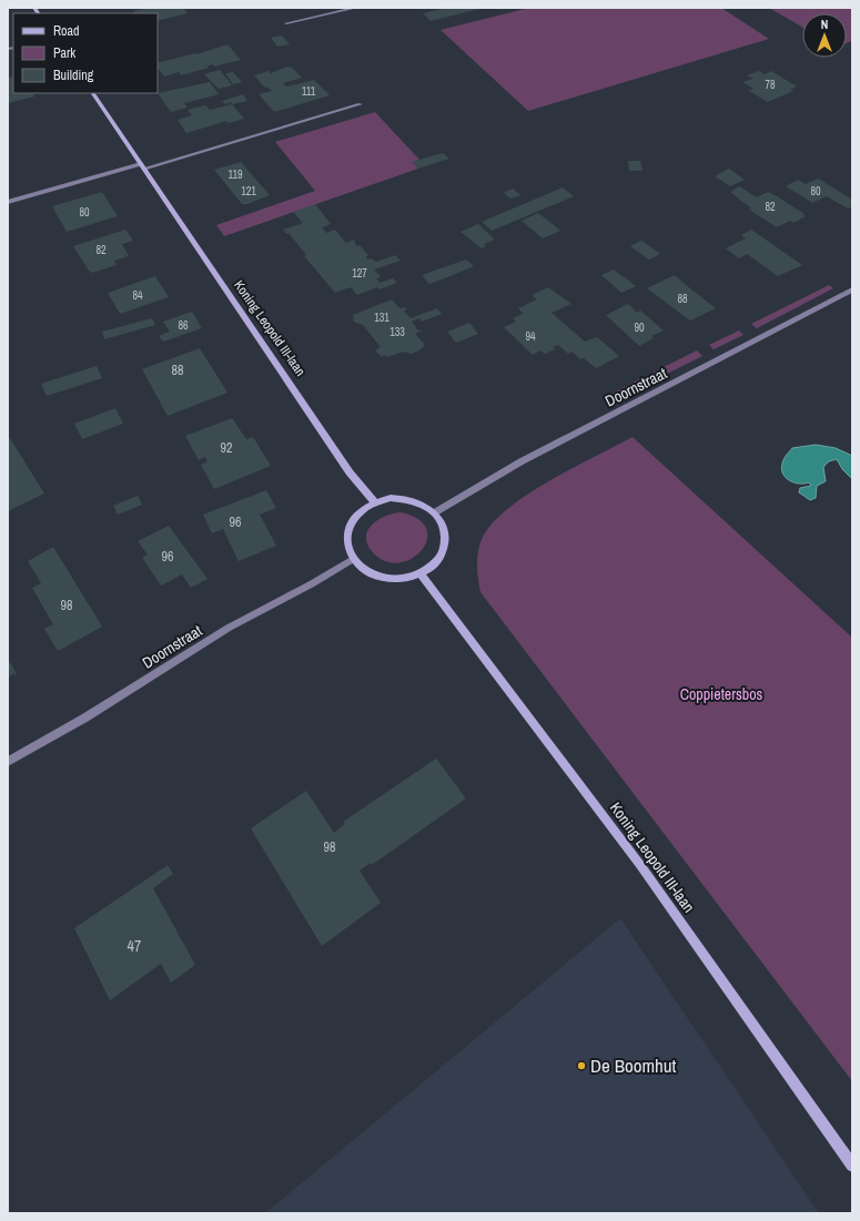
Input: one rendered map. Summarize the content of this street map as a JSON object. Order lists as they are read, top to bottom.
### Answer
{
  "streets": {
    "street": ["Koning Leopold III-laan", "Doornstraat"]
  },
  "crossings": [
    ["Koning Leopold III-laan", "Doornstraat"]
  ],
  "parks": ["Coppietersbos"],
  "places": ["De Boomhut"],
  "house_numbers": [
    "78",
    "111",
    "119",
    "121",
    "80",
    "82",
    "80",
    "82",
    "127",
    "84",
    "88",
    "131",
    "86",
    "90",
    "133",
    "94",
    "88",
    "92",
    "96",
    "96",
    "98",
    "98",
    "47"
  ],
  "legend": ["Road", "Park", "Building"],
  "north": "top"
}
